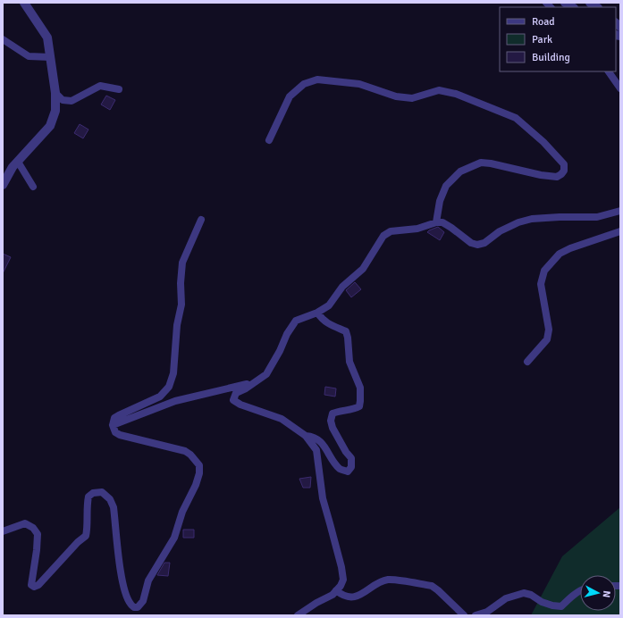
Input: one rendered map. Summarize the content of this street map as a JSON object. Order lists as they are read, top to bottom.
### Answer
{
  "legend": ["Road", "Park", "Building"],
  "north": "right"
}
